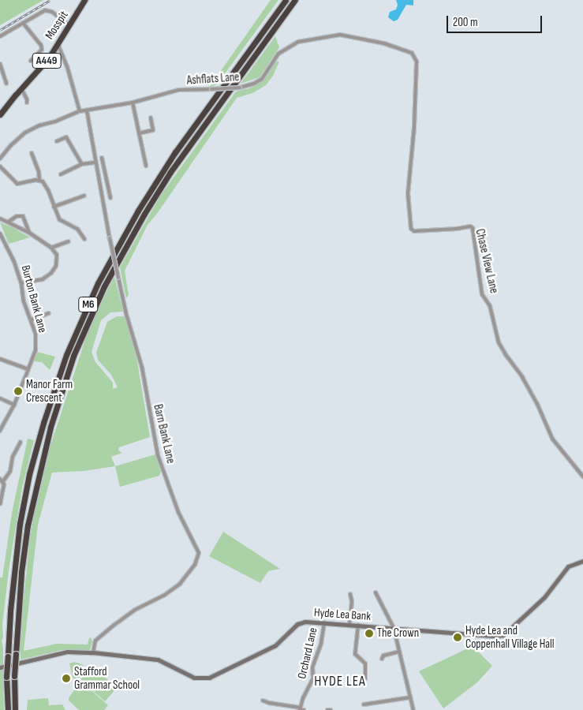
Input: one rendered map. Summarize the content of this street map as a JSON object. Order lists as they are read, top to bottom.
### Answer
{
  "streets": {
    "highway": ["Mosspit", "A449", "M6"],
    "street": [
      "Ashflats Lane",
      "Chase View Lane",
      "Burton Bank Lane",
      "Barn Bank Lane",
      "Hyde Lea Bank",
      "Orchard Lane"
    ]
  },
  "crossings": [
    ["Ashflats Lane", "Chase View Lane"],
    ["Ashflats Lane", "Barn Bank Lane"],
    ["Barn Bank Lane", "Hyde Lea Bank"],
    ["Hyde Lea Bank", "Orchard Lane"]
  ],
  "districts": ["HYDE LEA"],
  "places": [
    "Manor Farm Crescent",
    "The Crown",
    "Hyde Lea and Coppenhall Village Hall",
    "Stafford Grammar School"
  ],
  "scale_bar": "200 m"
}
